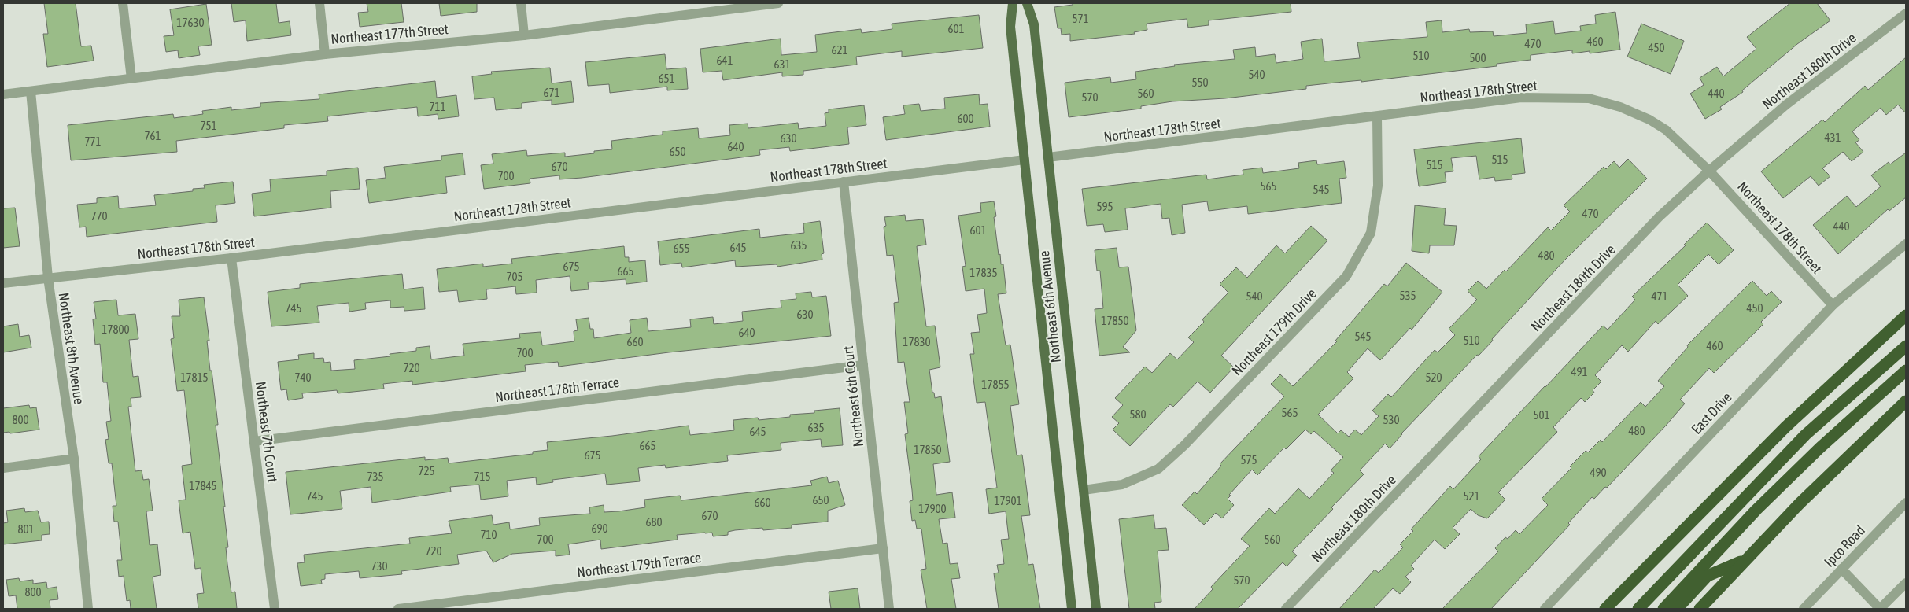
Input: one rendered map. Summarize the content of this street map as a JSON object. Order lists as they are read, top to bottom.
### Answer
{
  "streets": {
    "main road": ["Northeast 6th Avenue"],
    "street": [
      "Northeast 177th Street",
      "Northeast 180th Drive",
      "Northeast 178th Street",
      "Northeast 179th Drive",
      "Northeast 8th Avenue",
      "Northeast 178th Terrace",
      "Northeast 6th Court",
      "East Drive",
      "Northeast 7th Court",
      "Ipco Road",
      "Northeast 179th Terrace"
    ]
  },
  "crossings": [
    ["Northeast 177th Street", "Northeast 8th Avenue"],
    ["Northeast 180th Drive", "Northeast 178th Street"],
    ["Northeast 178th Street", "Northeast 6th Avenue"],
    ["Northeast 178th Street", "Northeast 179th Drive"],
    ["Northeast 178th Street", "Northeast 8th Avenue"],
    ["Northeast 178th Street", "Northeast 6th Court"],
    ["Northeast 178th Street", "East Drive"],
    ["Northeast 178th Street", "Northeast 7th Court"],
    ["Northeast 6th Avenue", "Northeast 179th Drive"],
    ["Northeast 178th Terrace", "Northeast 6th Court"],
    ["Northeast 178th Terrace", "Northeast 7th Court"],
    ["Northeast 6th Court", "Northeast 179th Terrace"]
  ],
  "house_numbers": [
    "571",
    "17630",
    "601",
    "460",
    "470",
    "450",
    "621",
    "510",
    "500",
    "641",
    "631",
    "540",
    "651",
    "550",
    "671",
    "560",
    "440",
    "570",
    "711",
    "600",
    "751",
    "761",
    "431",
    "630",
    "771",
    "640",
    "650",
    "515",
    "515",
    "670",
    "700",
    "565",
    "545",
    "595",
    "470",
    "770",
    "440",
    "601",
    "635",
    "645",
    "655",
    "480",
    "675",
    "665",
    "17835",
    "705",
    "535",
    "540",
    "471",
    "745",
    "450",
    "630",
    "17850",
    "17800",
    "640",
    "545",
    "510",
    "660",
    "17830",
    "460",
    "700",
    "720",
    "491",
    "17815",
    "740",
    "520",
    "17855",
    "565",
    "580",
    "501",
    "800",
    "530",
    "635",
    "480",
    "645",
    "665",
    "17850",
    "675",
    "575",
    "725",
    "490",
    "735",
    "715",
    "17845",
    "745",
    "521",
    "650",
    "17901",
    "660",
    "17900",
    "670",
    "680",
    "690",
    "801",
    "710",
    "700",
    "560",
    "720",
    "730",
    "570",
    "800"
  ]
}
